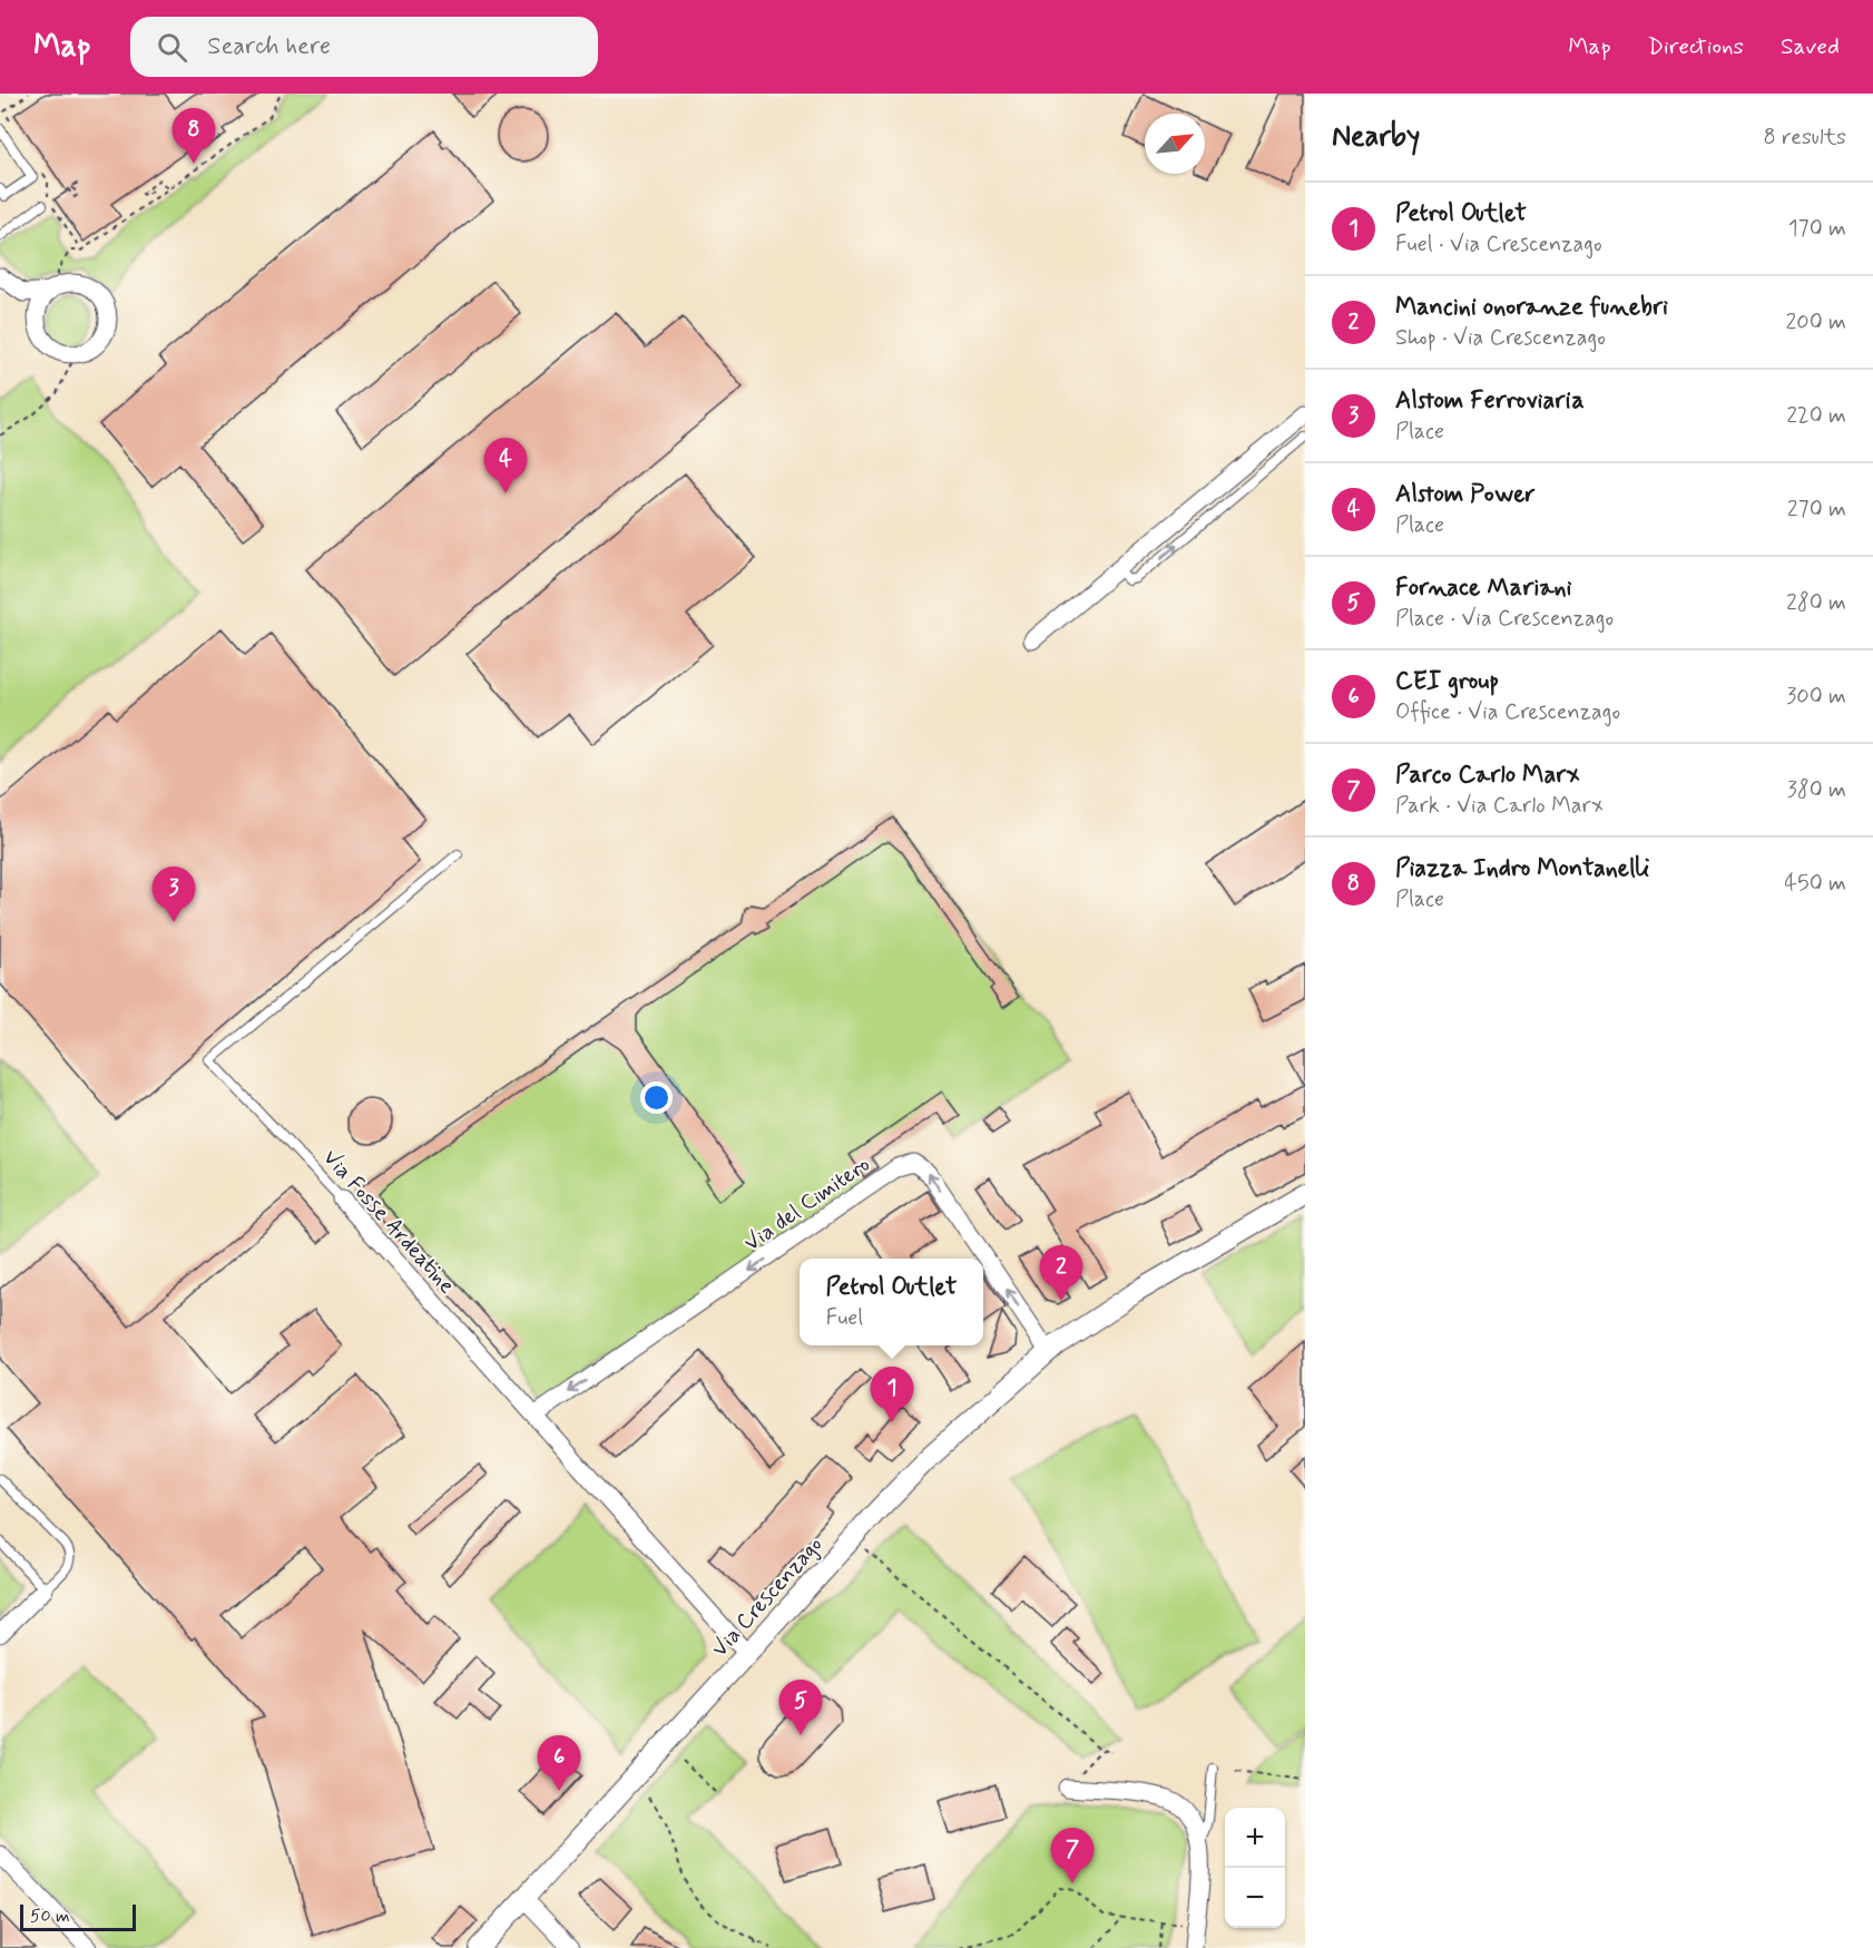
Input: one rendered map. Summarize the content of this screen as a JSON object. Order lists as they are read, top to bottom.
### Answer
{
  "streets": {
    "street": ["Via del Cimitero", "Via Fosse Ardeatine", "Via Crescenzago"]
  },
  "crossings": [
    ["Via del Cimitero", "Via Fosse Ardeatine"],
    ["Via del Cimitero", "Via Crescenzago"],
    ["Via Fosse Ardeatine", "Via Crescenzago"]
  ],
  "scale_bar": "50 m",
  "north": "top right",
  "page": {
    "header": "Map",
    "search": "Search here",
    "nav": ["Map", "Directions", "Saved"],
    "heading": ["Nearby", "8 results"],
    "pins": [
      "8",
      "4",
      "3",
      "2",
      "1",
      "5",
      "6",
      "7"
    ],
    "list": [
      {
        "mark": "1",
        "name": "Petrol Outlet",
        "note": "Fuel · Via Crescenzago",
        "value": "170 m"
      },
      {
        "mark": "2",
        "name": "Mancini onoranze funebri",
        "note": "Shop · Via Crescenzago",
        "value": "200 m"
      },
      {
        "mark": "3",
        "name": "Alstom Ferroviaria",
        "note": "Place",
        "value": "220 m"
      },
      {
        "mark": "4",
        "name": "Alstom Power",
        "note": "Place",
        "value": "270 m"
      },
      {
        "mark": "5",
        "name": "Fornace Mariani",
        "note": "Place · Via Crescenzago",
        "value": "280 m"
      },
      {
        "mark": "6",
        "name": "CEI group",
        "note": "Office · Via Crescenzago",
        "value": "300 m"
      },
      {
        "mark": "7",
        "name": "Parco Carlo Marx",
        "note": "Park · Via Carlo Marx",
        "value": "380 m"
      },
      {
        "mark": "8",
        "name": "Piazza Indro Montanelli",
        "note": "Place",
        "value": "450 m"
      }
    ],
    "popup": ["Petrol Outlet", "Fuel"],
    "map_buttons": ["+", "−"],
    "scale": "50 m"
  }
}
